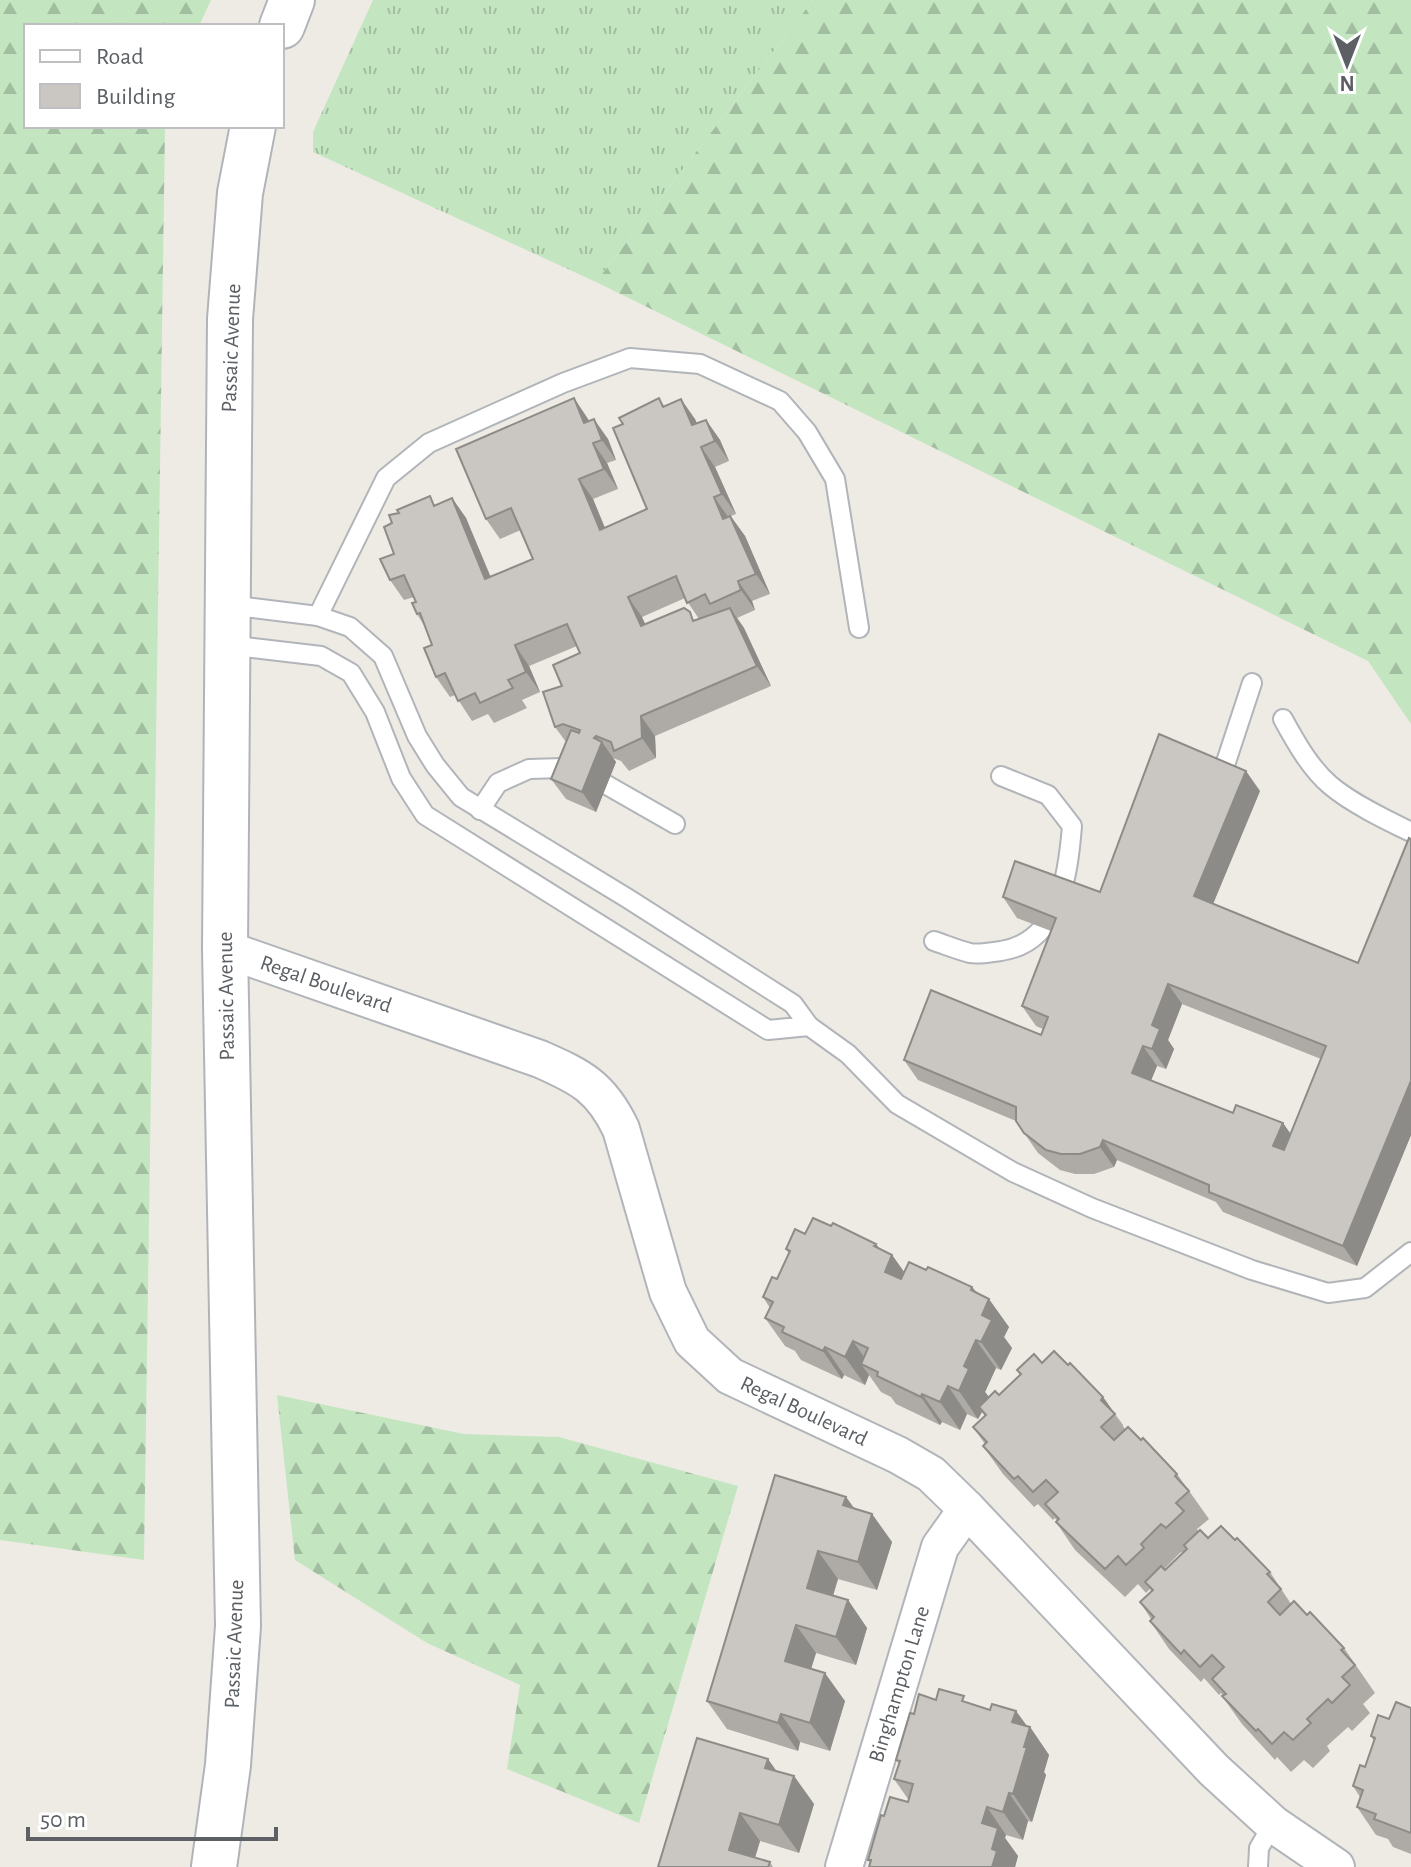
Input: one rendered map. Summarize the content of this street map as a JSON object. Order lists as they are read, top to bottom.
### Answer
{
  "streets": {
    "main road": ["Passaic Avenue"],
    "street": ["Regal Boulevard", "Binghampton Lane"]
  },
  "crossings": [
    ["Passaic Avenue", "Regal Boulevard"],
    ["Regal Boulevard", "Binghampton Lane"]
  ],
  "legend": ["Road", "Building"],
  "scale_bar": "50 m",
  "north": "bottom"
}
